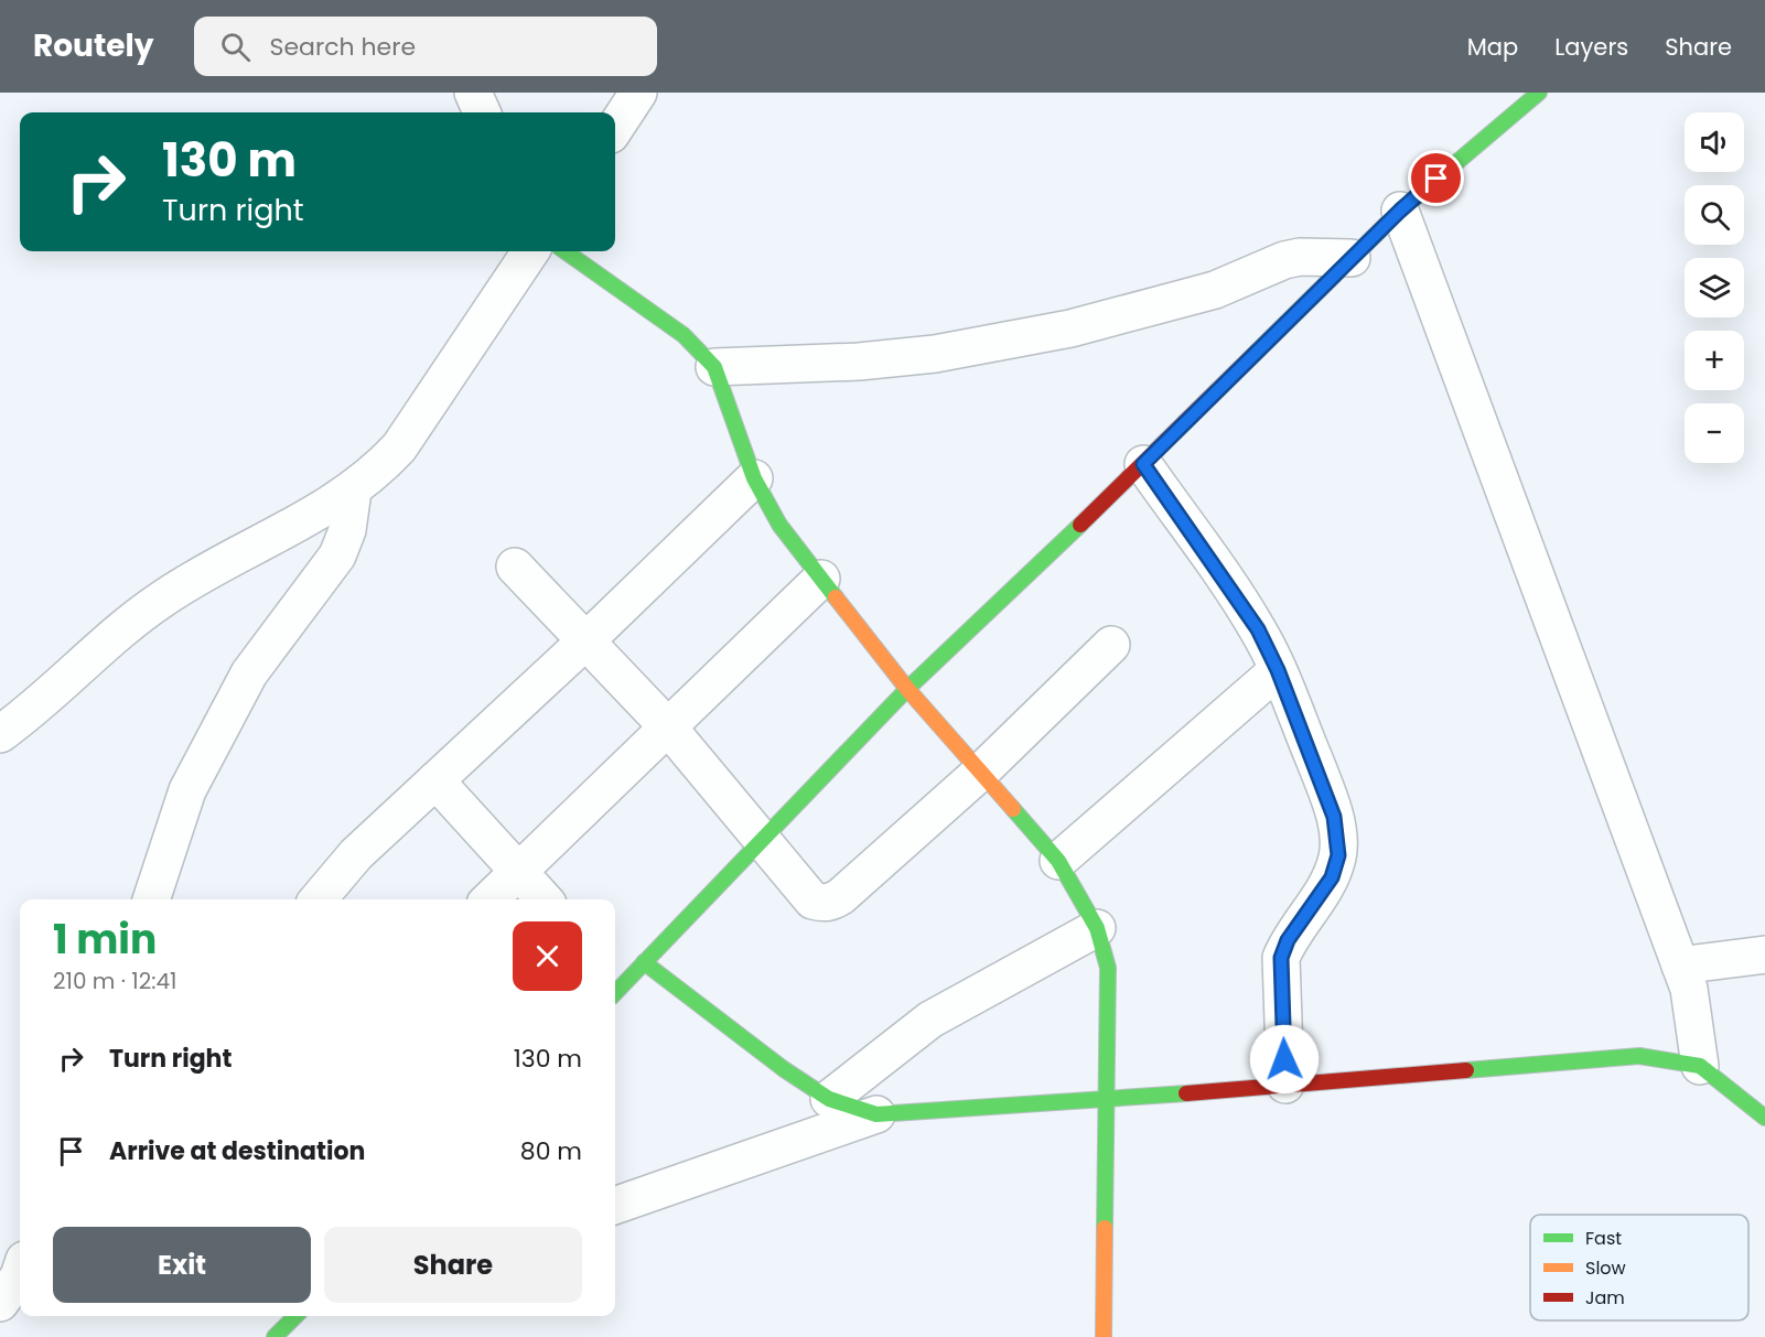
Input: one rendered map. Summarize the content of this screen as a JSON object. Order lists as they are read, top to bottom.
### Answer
{
  "legend": ["Fast", "Slow", "Jam"],
  "page": {
    "header": "Routely",
    "search": "Search here",
    "nav": ["Map", "Layers", "Share"],
    "map_buttons": ["+", "−"],
    "turn": ["130 m", "Turn right"],
    "heading": ["1 min", "210 m · 12:41"],
    "list": [
      {
        "name": "Turn right",
        "value": "130 m"
      },
      {
        "name": "Arrive at destination",
        "value": "80 m"
      }
    ],
    "buttons": ["Exit", "Share"]
  }
}
